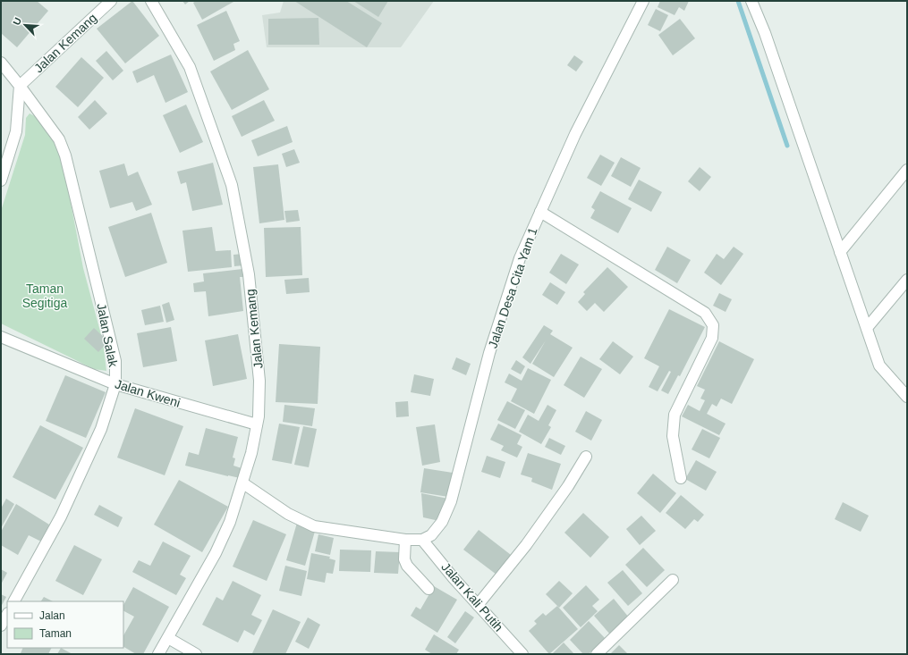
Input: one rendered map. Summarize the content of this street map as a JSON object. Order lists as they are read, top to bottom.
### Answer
{
  "streets": {
    "street": [
      "Jalan Kemang",
      "Jalan Desa Cita Yam 1",
      "Jalan Salak",
      "Jalan Kweni",
      "Jalan Kali Putih"
    ]
  },
  "crossings": [
    ["Jalan Kemang", "Jalan Salak"],
    ["Jalan Kemang", "Jalan Kweni"],
    ["Jalan Desa Cita Yam 1", "Jalan Kali Putih"],
    ["Jalan Salak", "Jalan Kweni"]
  ],
  "parks": ["Taman Segitiga"],
  "legend": ["Jalan", "Taman"],
  "north": "top left"
}
